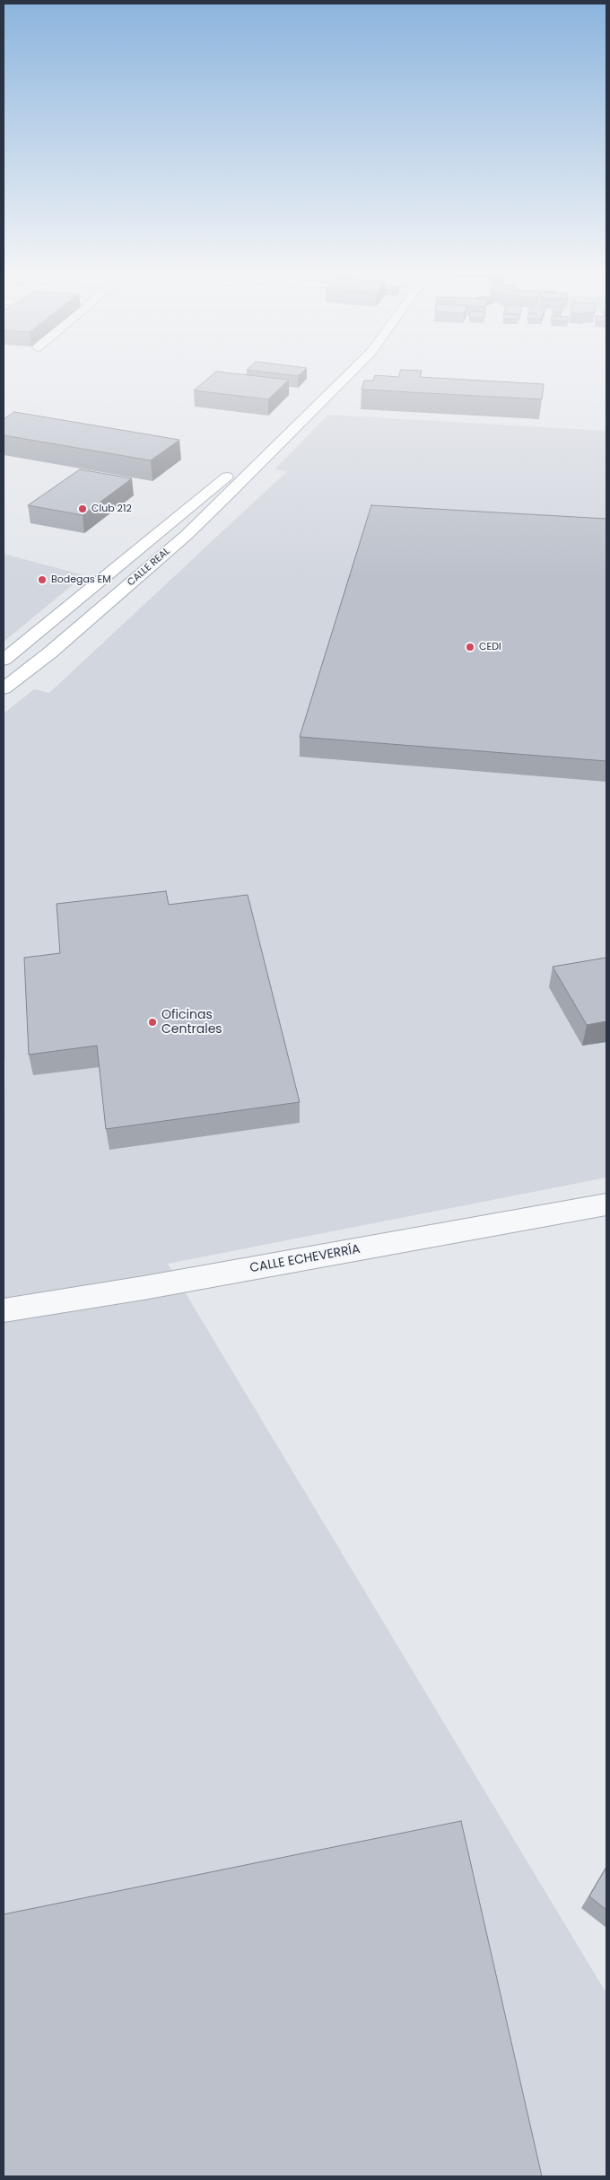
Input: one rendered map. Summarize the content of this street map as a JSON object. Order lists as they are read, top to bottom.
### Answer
{
  "streets": {
    "main road": ["CALLE REAL"],
    "street": ["CALLE ECHEVERRÍA"]
  },
  "places": [
    "Club 212",
    "Bodegas EM",
    "CEDI",
    "Oficinas Centrales"
  ]
}
